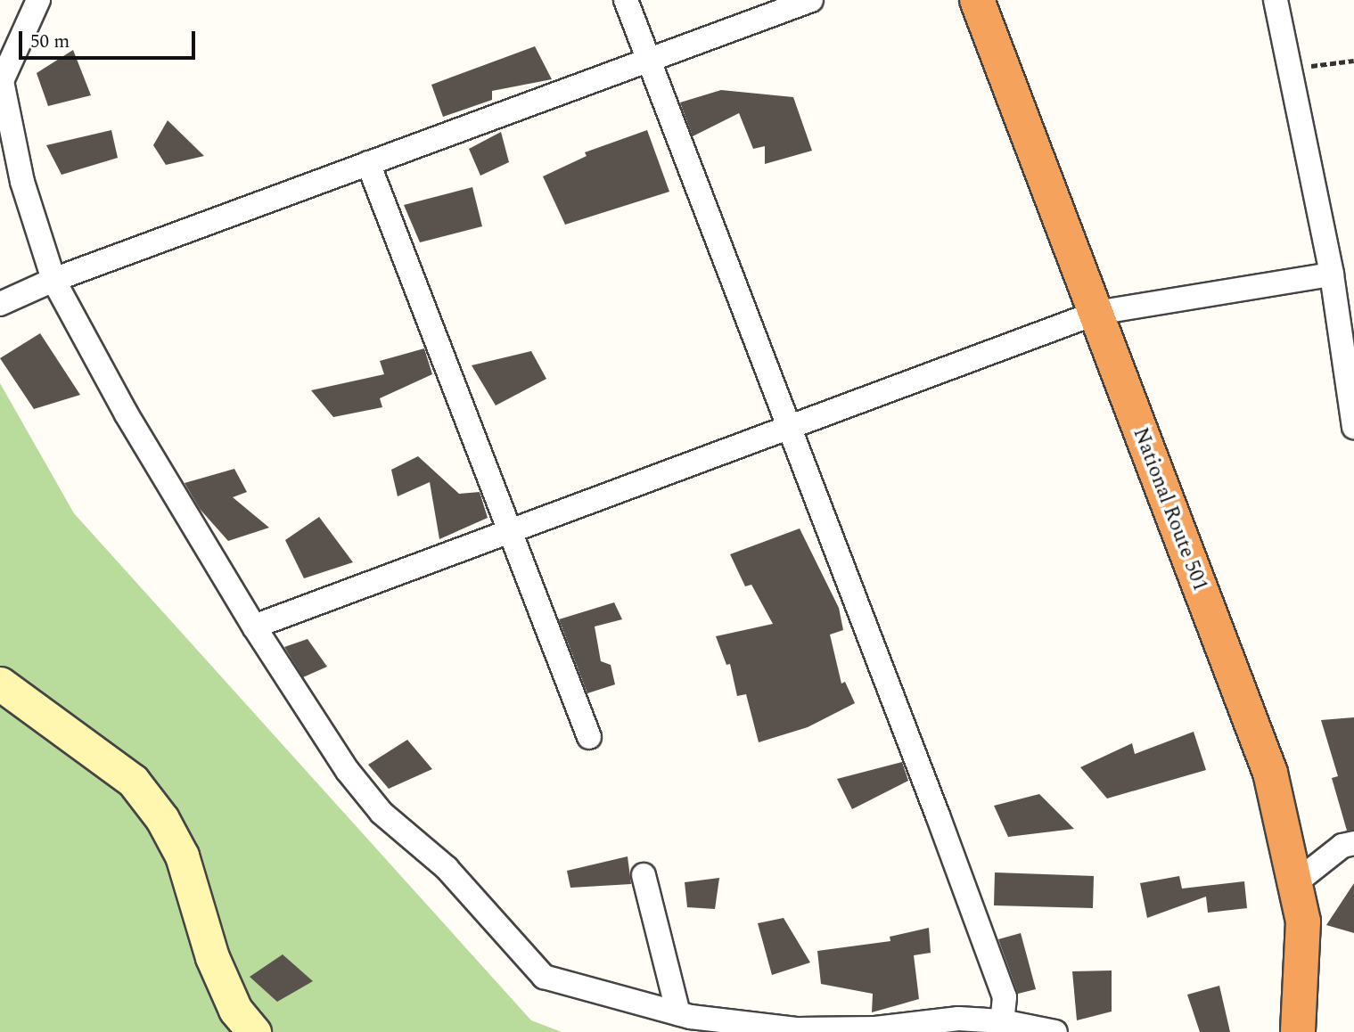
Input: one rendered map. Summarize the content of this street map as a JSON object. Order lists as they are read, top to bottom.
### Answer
{
  "streets": {
    "highway": ["National Route 501"]
  },
  "scale_bar": "50 m"
}
